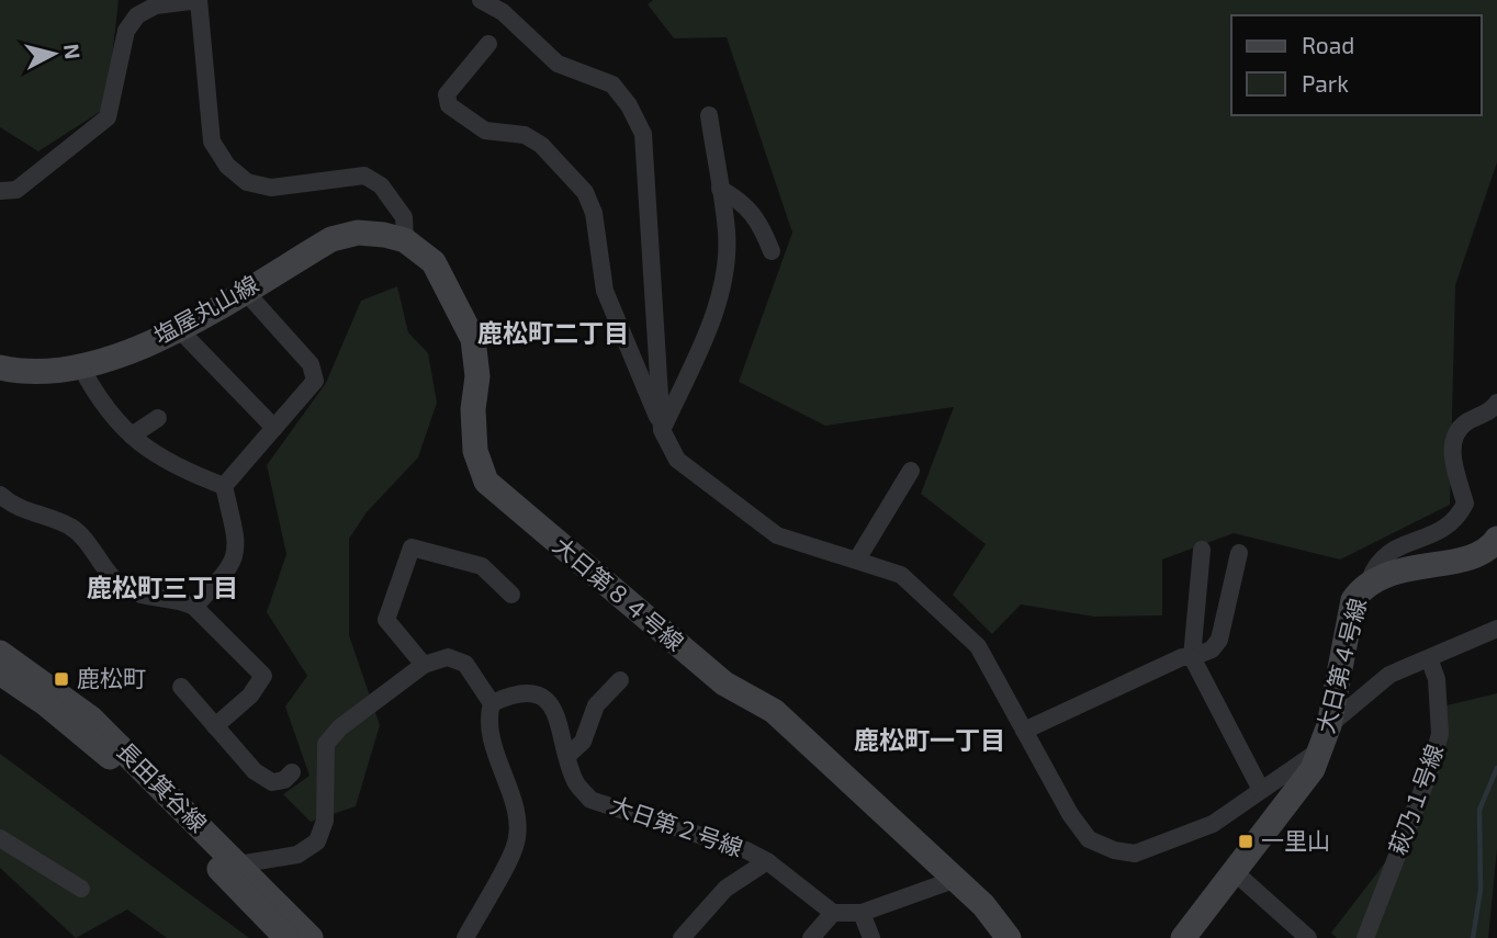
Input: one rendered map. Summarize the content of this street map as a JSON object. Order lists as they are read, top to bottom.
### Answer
{
  "streets": {
    "street": [
      "塩屋丸山線",
      "大日第８４号線",
      "大日第４号線",
      "長田箕谷線",
      "萩乃１号線",
      "大日第２号線"
    ]
  },
  "crossings": [
    ["塩屋丸山線", "大日第８４号線"]
  ],
  "districts": ["鹿松町二丁目", "鹿松町三丁目", "鹿松町一丁目"],
  "places": {
    "transit": ["鹿松町", "一里山"]
  },
  "legend": ["Road", "Park"],
  "north": "right"
}
